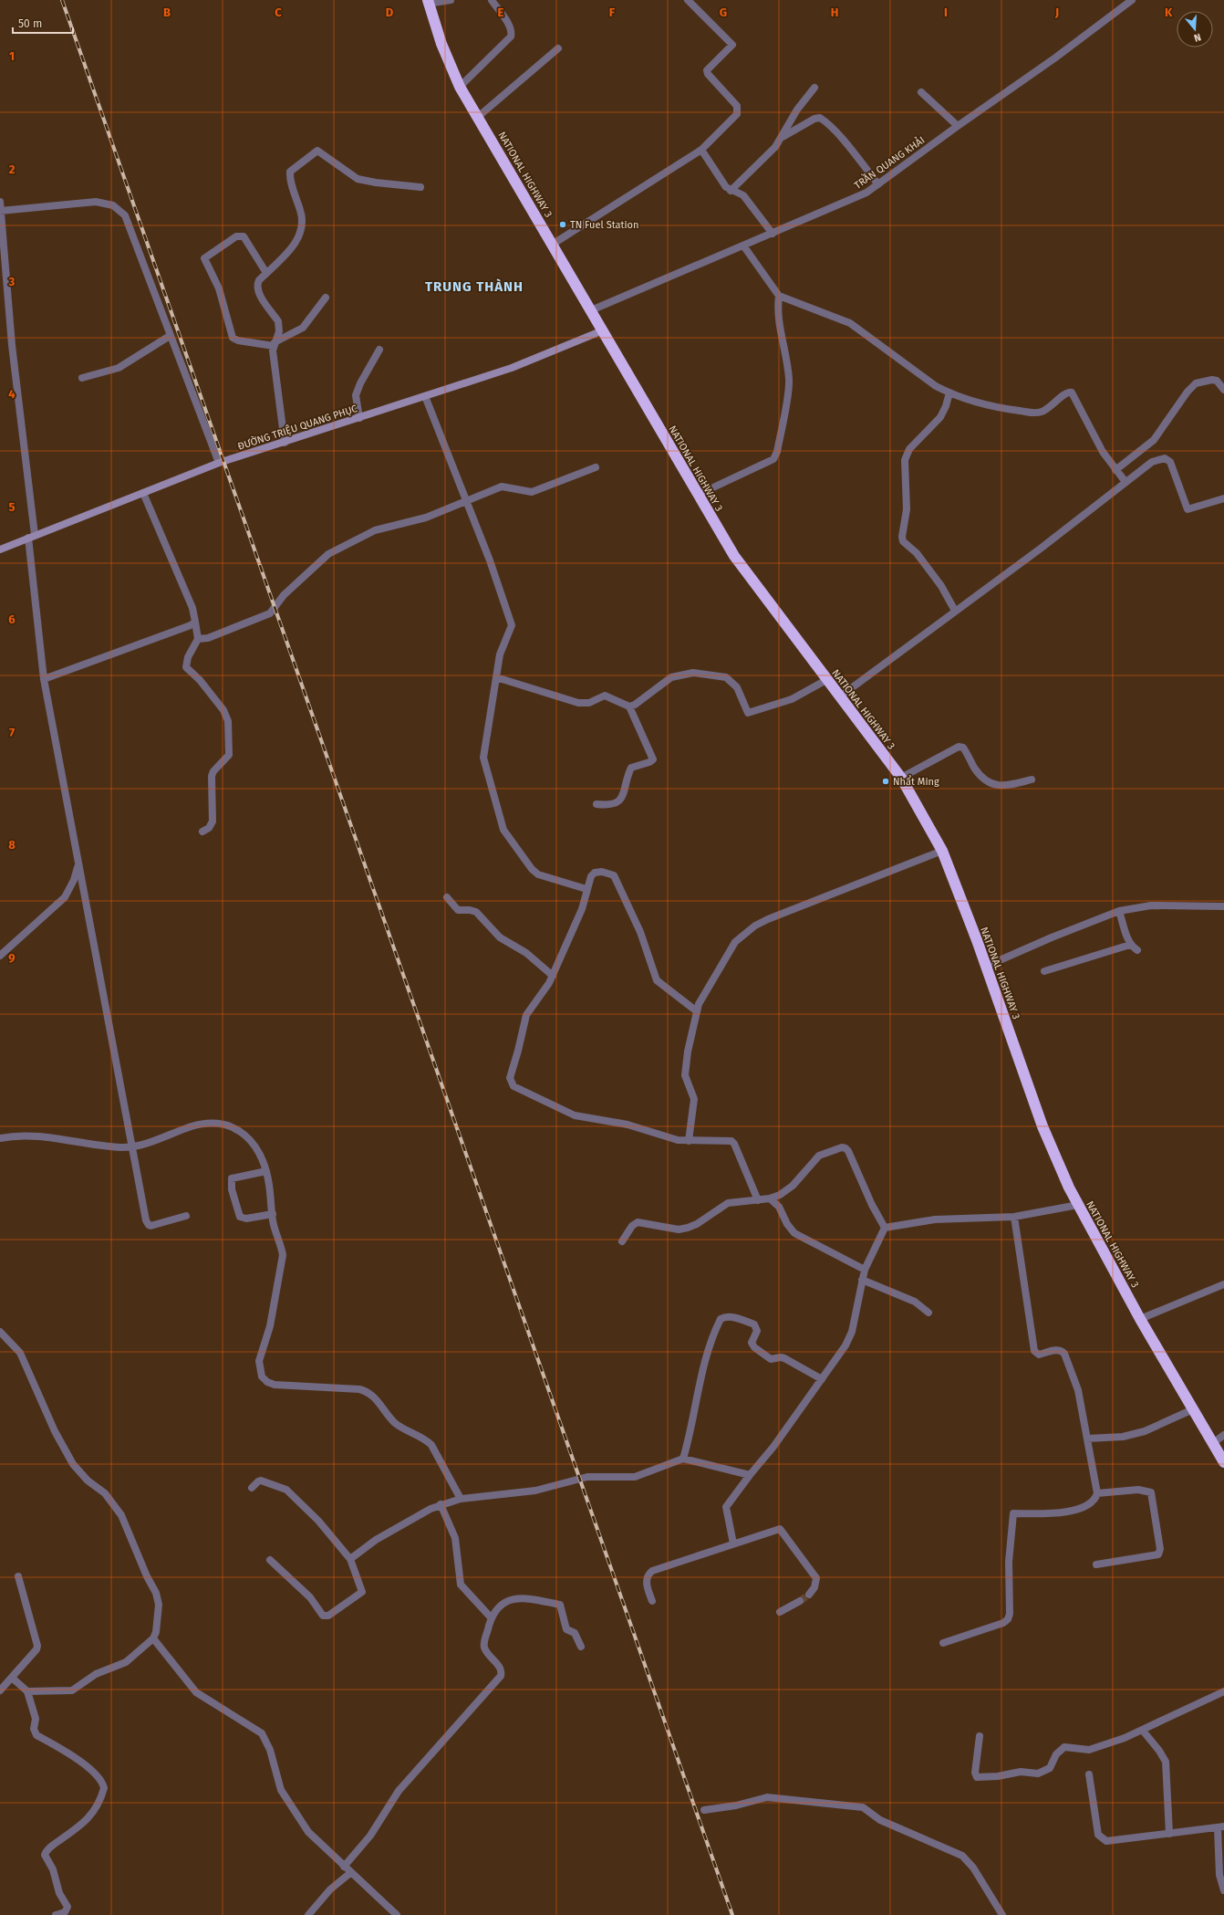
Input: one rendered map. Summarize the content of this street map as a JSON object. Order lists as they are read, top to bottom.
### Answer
{
  "streets": {
    "highway": ["NATIONAL HIGHWAY 3"],
    "main road": ["ĐƯỜNG TRIỆU QUANG PHỤC"],
    "street": ["TRẦN QUANG KHẢI"]
  },
  "crossings": [
    ["TRẦN QUANG KHẢI", "NATIONAL HIGHWAY 3"],
    ["NATIONAL HIGHWAY 3", "ĐƯỜNG TRIỆU QUANG PHỤC"]
  ],
  "districts": ["TRUNG THÀNH"],
  "places": ["TN Fuel Station", "Nhẩt Ming"],
  "scale_bar": "50 m",
  "north": "bottom",
  "grid": {
    "columns": [
      "B",
      "C",
      "D",
      "E",
      "F",
      "G",
      "H",
      "I",
      "J",
      "K"
    ],
    "rows": [
      "1",
      "2",
      "3",
      "4",
      "5",
      "6",
      "7",
      "8",
      "9"
    ]
  }
}
